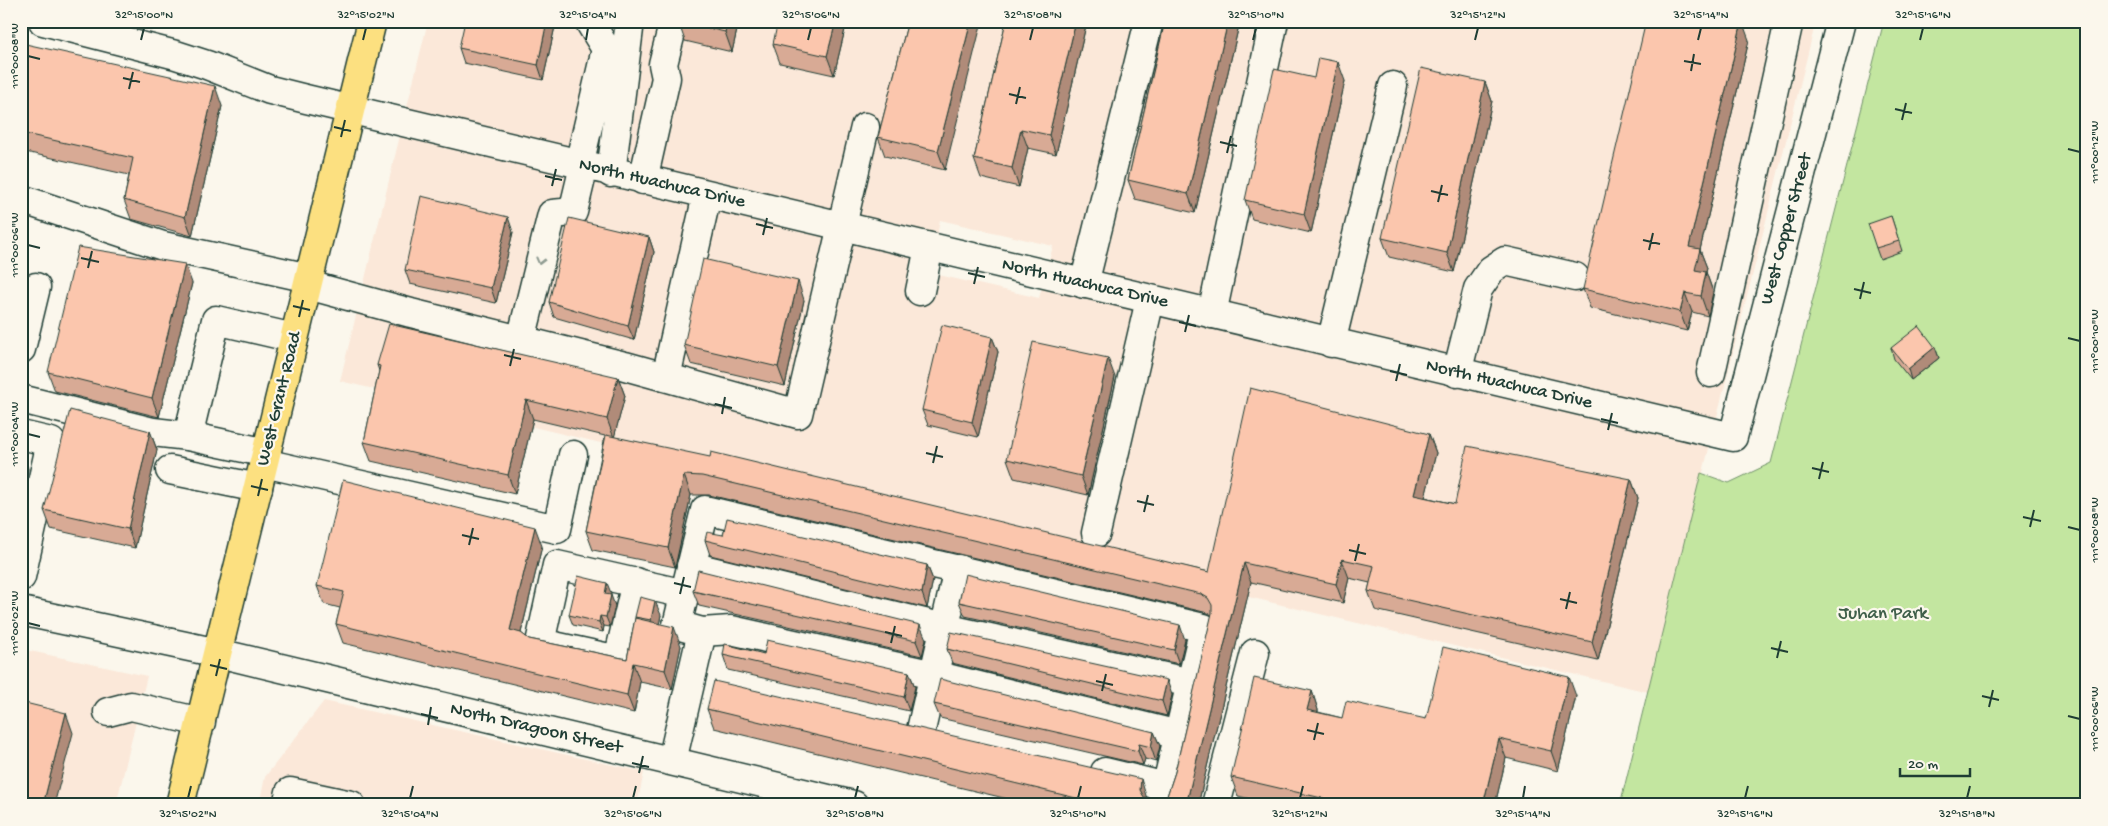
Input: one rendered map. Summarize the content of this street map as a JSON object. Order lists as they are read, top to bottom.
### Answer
{
  "streets": {
    "main road": ["West Grant Road"],
    "street": ["North Huachuca Drive", "West Copper Street", "North Dragoon Street"]
  },
  "crossings": [
    ["North Huachuca Drive", "West Copper Street"],
    ["North Huachuca Drive", "West Grant Road"],
    ["West Grant Road", "North Dragoon Street"]
  ],
  "parks": ["Juhan Park"],
  "scale_bar": "20 m",
  "coordinates": [
    "32°15'00\"N",
    "32°15'02\"N",
    "32°15'04\"N",
    "32°15'06\"N",
    "32°15'08\"N",
    "32°15'10\"N",
    "32°15'12\"N",
    "32°15'14\"N",
    "32°15'16\"N",
    "111°00'08\"W",
    "111°00'12\"W",
    "111°00'06\"W",
    "111°00'10\"W",
    "111°00'04\"W",
    "111°00'02\"W",
    "32°15'18\"N"
  ]
}
